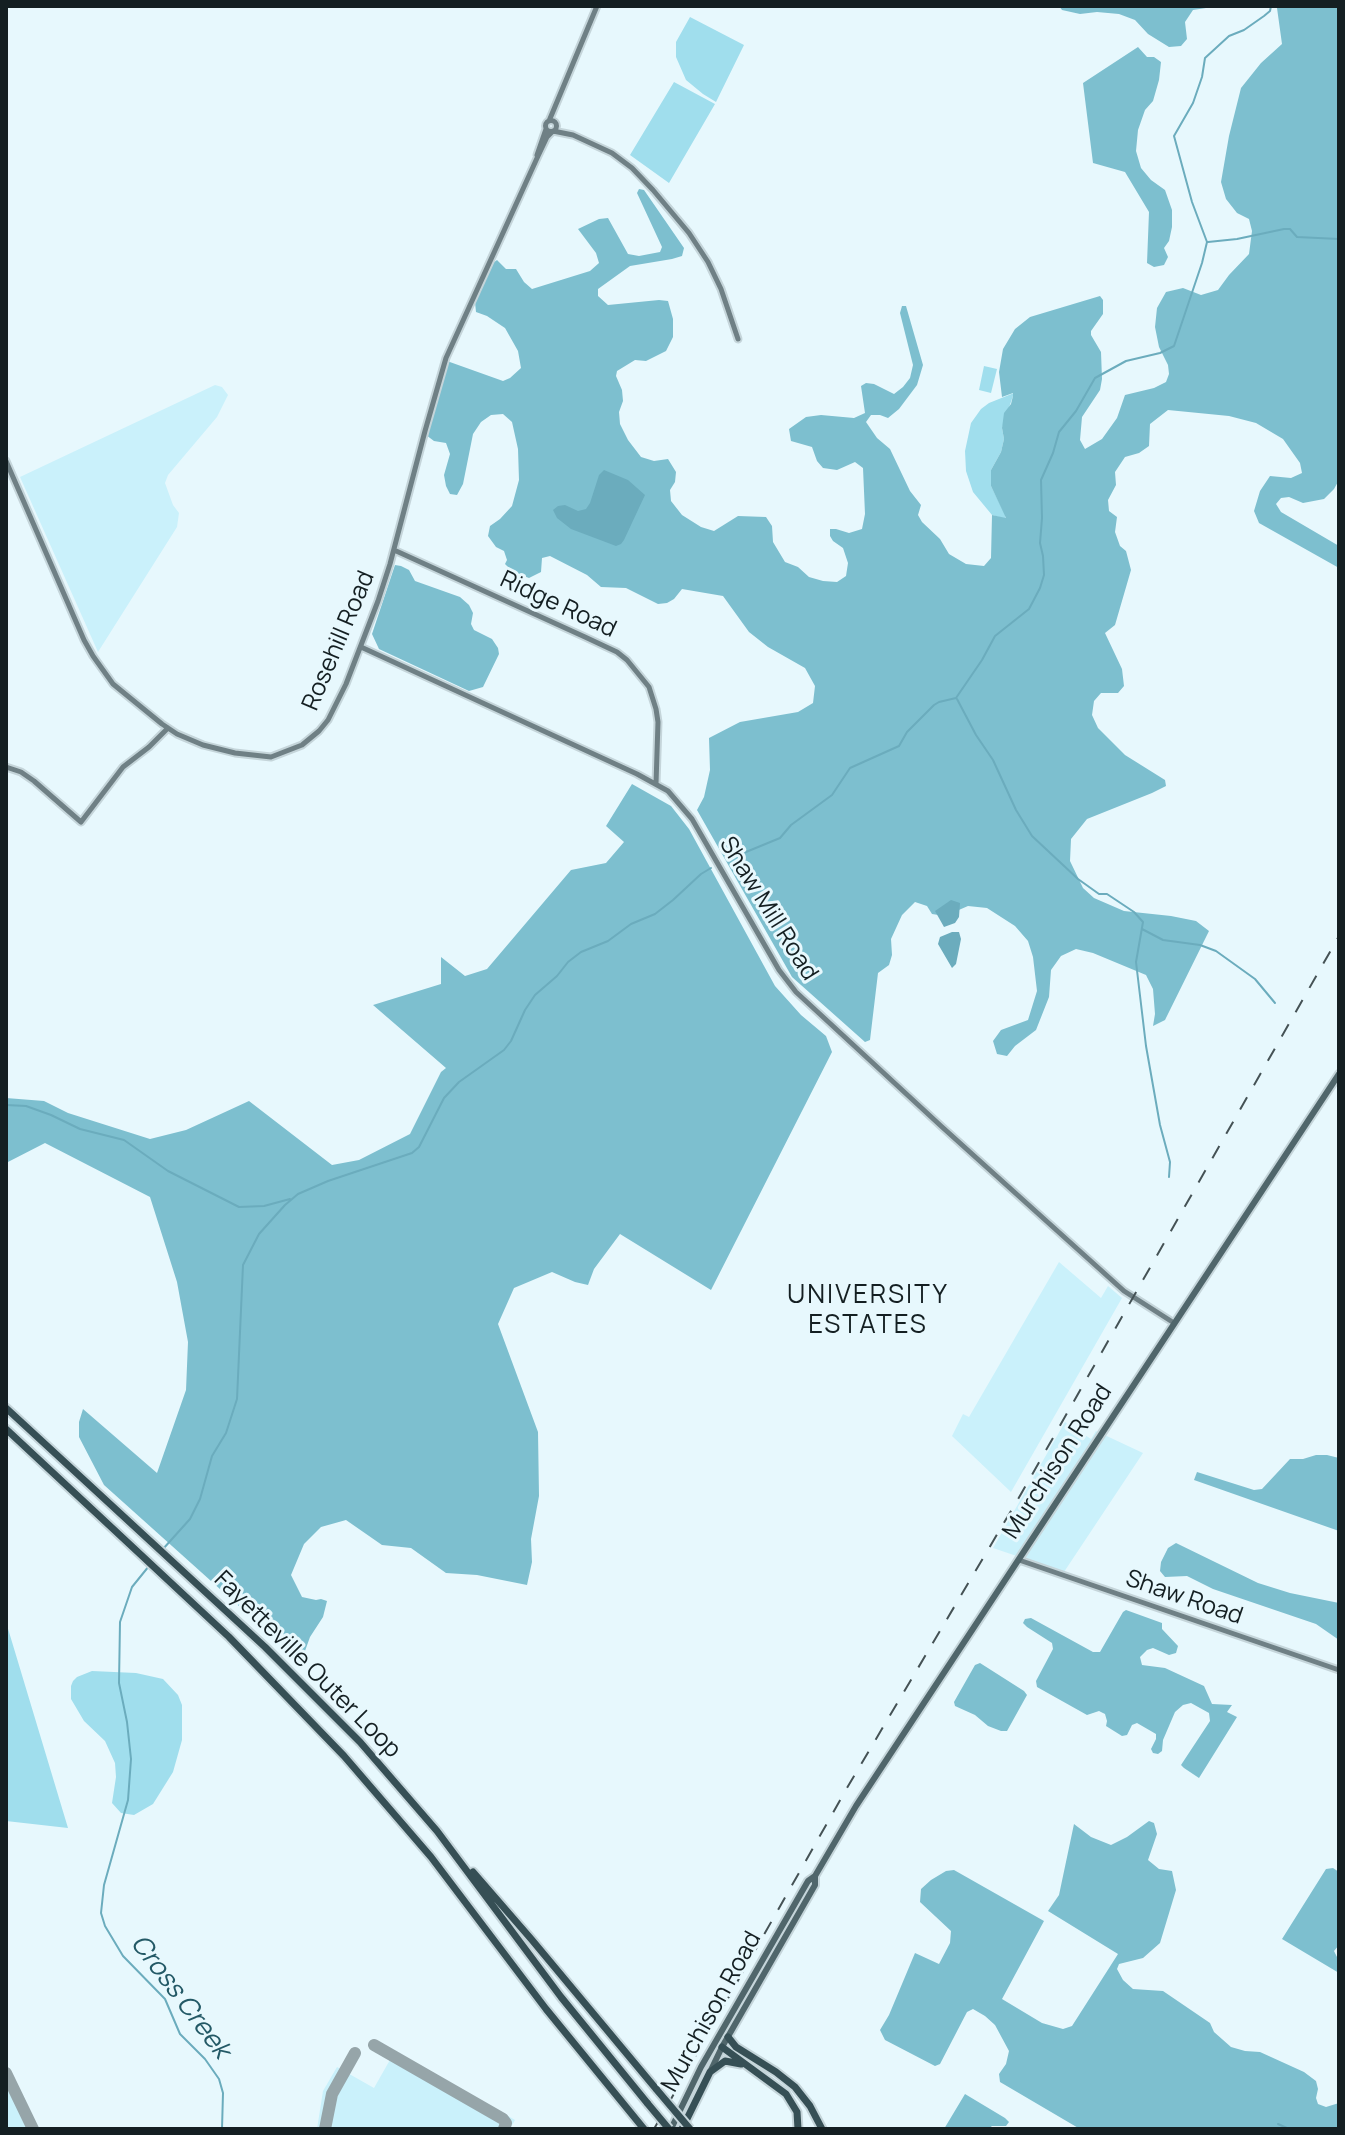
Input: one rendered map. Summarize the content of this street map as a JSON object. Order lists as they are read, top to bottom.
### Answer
{
  "streets": {
    "highway": ["Murchison Road", "Fayetteville Outer Loop"],
    "main road": [
      "Ridge Road",
      "Rosehill Road",
      "Shaw Mill Road",
      "Shaw Road"
    ]
  },
  "crossings": [
    ["Ridge Road", "Rosehill Road"],
    ["Ridge Road", "Shaw Mill Road"],
    ["Rosehill Road", "Shaw Mill Road"],
    ["Shaw Mill Road", "Murchison Road"],
    ["Murchison Road", "Shaw Road"],
    ["Murchison Road", "Fayetteville Outer Loop"]
  ],
  "districts": ["UNIVERSITY ESTATES"],
  "water": ["Cross Creek"]
}
